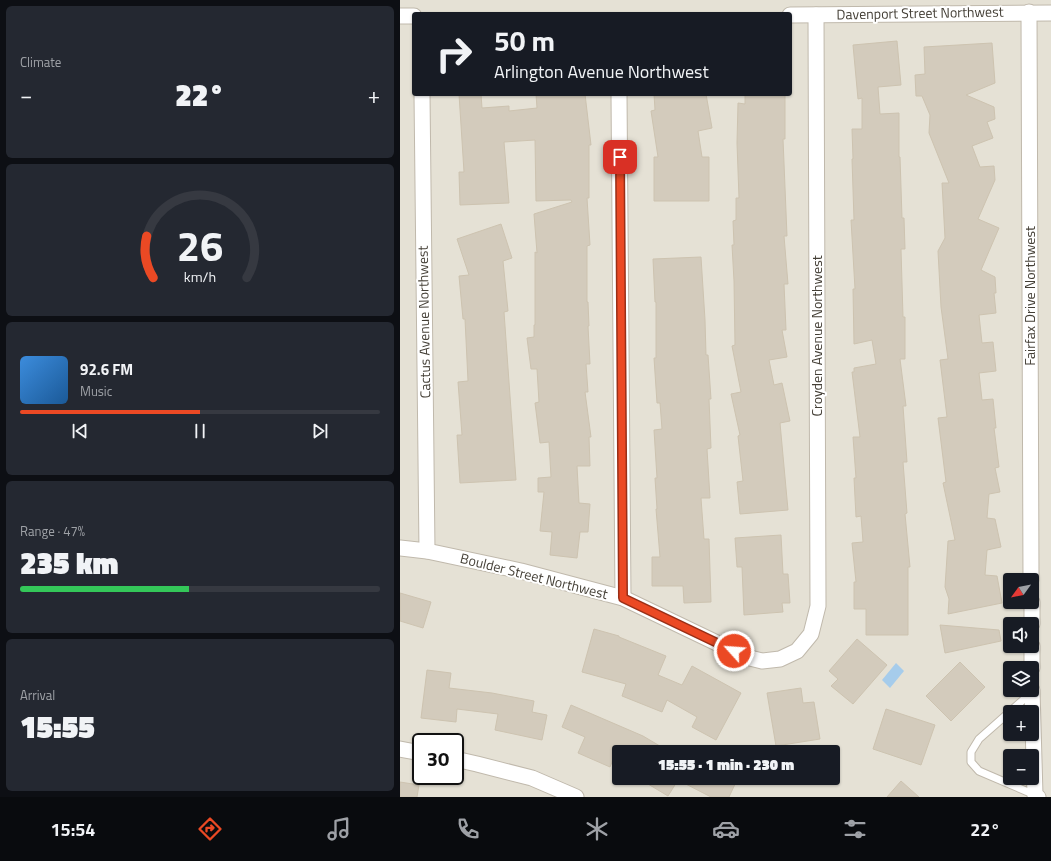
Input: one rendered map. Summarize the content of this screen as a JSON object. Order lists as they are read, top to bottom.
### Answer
{
  "streets": {
    "street": [
      "Davenport Street Northwest",
      "Fairfax Drive Northwest",
      "Cactus Avenue Northwest",
      "Croyden Avenue Northwest",
      "Boulder Street Northwest"
    ]
  },
  "crossings": [
    ["Davenport Street Northwest", "Fairfax Drive Northwest"],
    ["Davenport Street Northwest", "Croyden Avenue Northwest"],
    ["Cactus Avenue Northwest", "Boulder Street Northwest"],
    ["Croyden Avenue Northwest", "Boulder Street Northwest"]
  ],
  "north": "bottom left",
  "page": {
    "tile": [
      "Climate",
      ["Range · 47%", "235 km"],
      ["Arrival", "15:55"]
    ],
    "turn": ["50 m", "Arlington Avenue Northwest"],
    "heat": ["−", "22°", "+"],
    "song": ["92.6 FM", "Music"],
    "map_buttons": ["+", "−"],
    "limit": "30",
    "trip": "15:55 · 1 min · 230 m",
    "tabs": ["15:54", "22°"],
    "gauge": ["26", "km/h"]
  }
}
